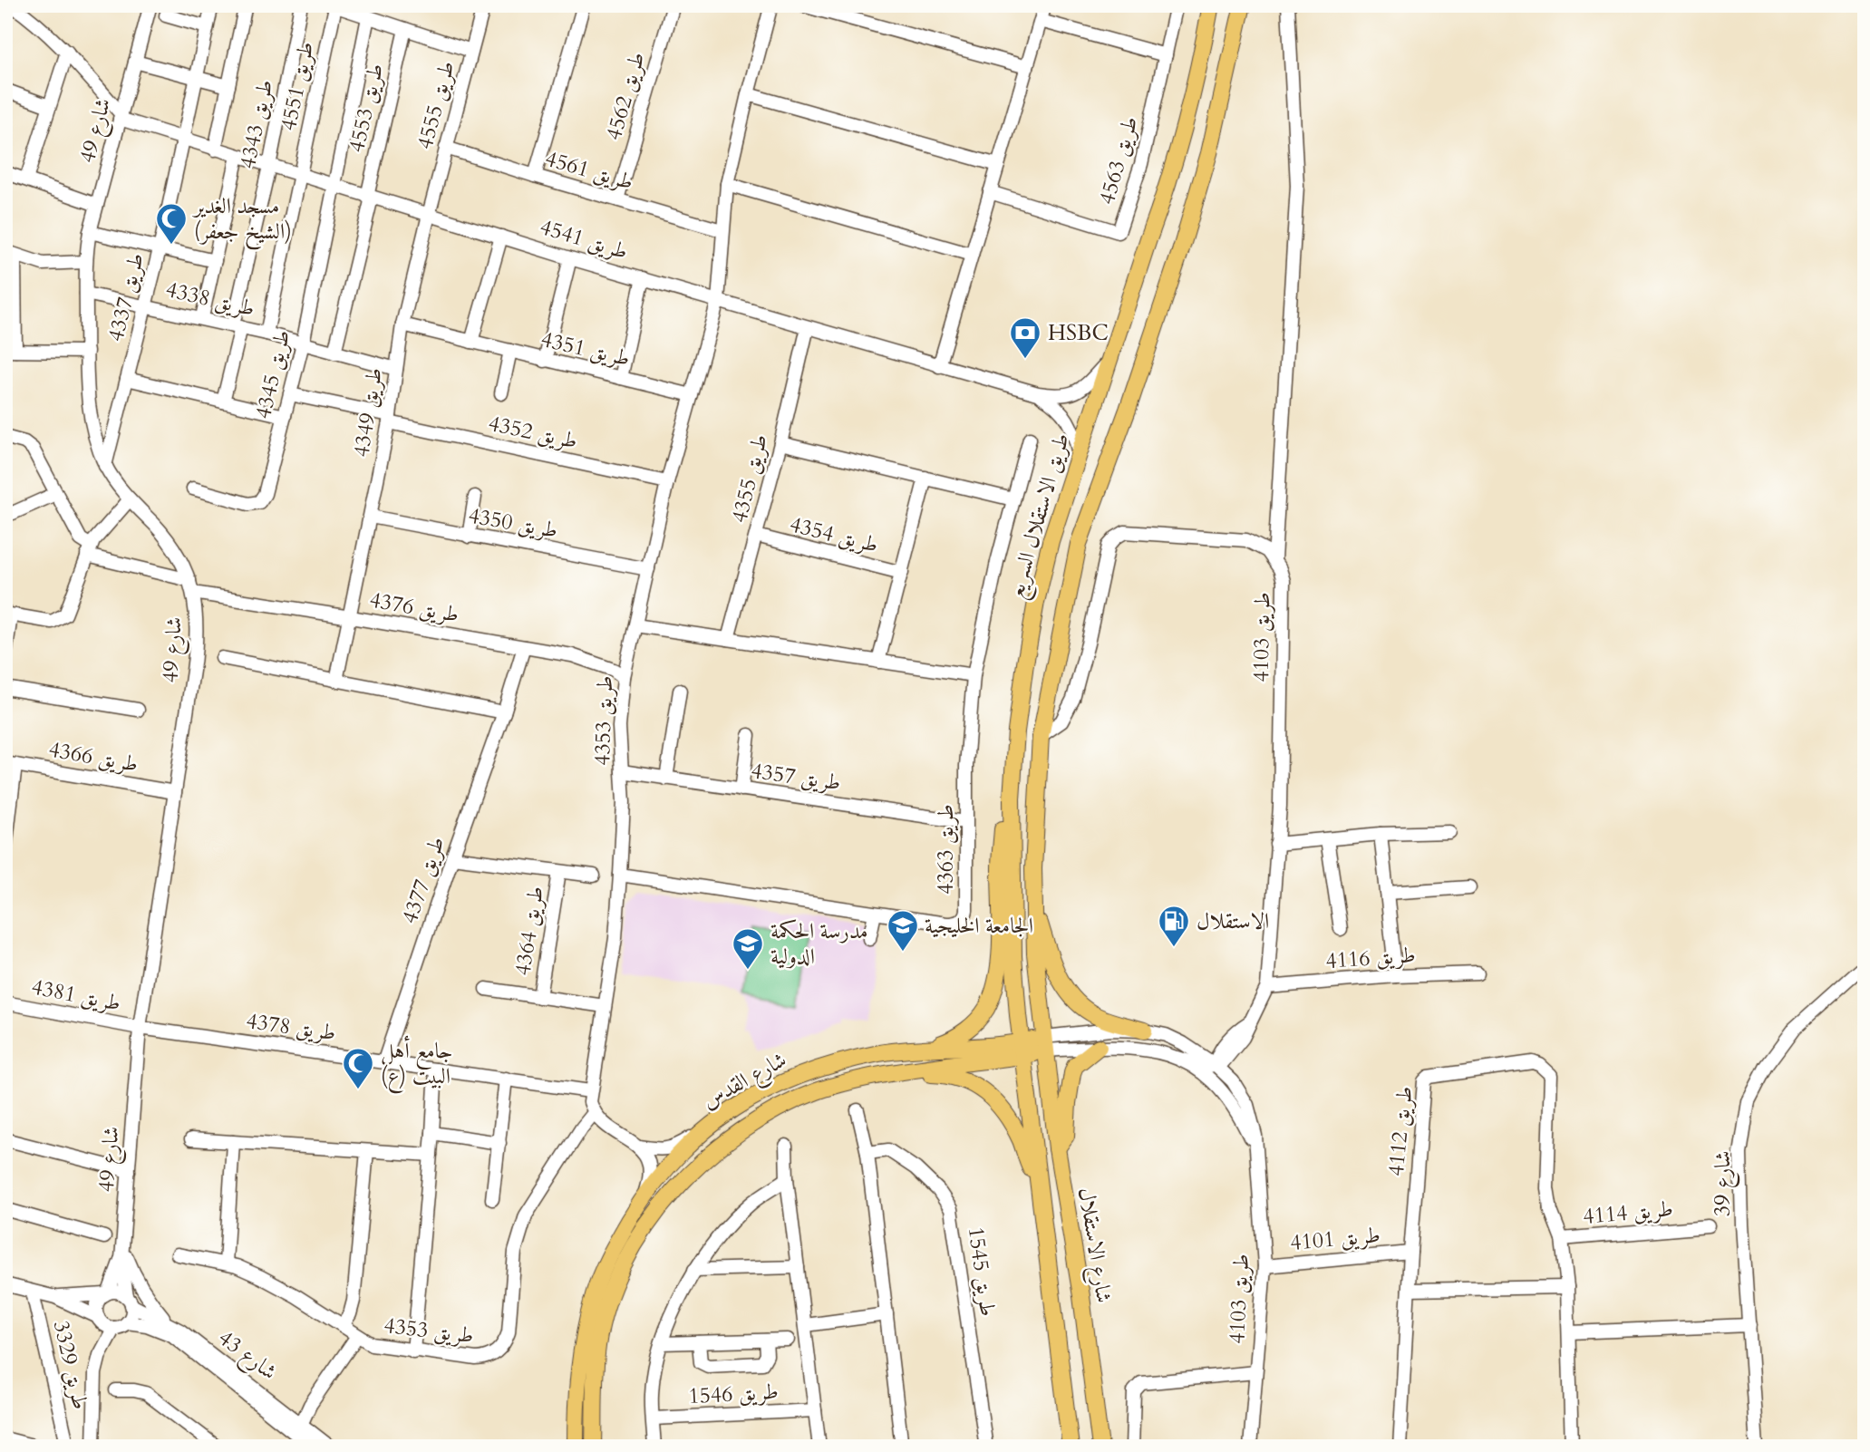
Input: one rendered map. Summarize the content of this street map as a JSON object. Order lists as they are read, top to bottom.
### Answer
{
  "streets": {
    "main road": ["طريق الاستقلال السريع", "شارع القدس", "شارع الاستقلال"],
    "street": [
      "طريق 4551",
      "طريق 4562",
      "طريق 4555",
      "طريق 4553",
      "طريق 4343",
      "شارع 49",
      "طريق 4563",
      "طريق 4561",
      "طريق 4541",
      "طريق 4337",
      "طريق 4338",
      "طريق 4351",
      "طريق 4345",
      "طريق 4349",
      "طريق 4352",
      "طريق 4355",
      "طريق 4350",
      "طريق 4354",
      "طريق 4376",
      "طريق 4103",
      "طريق 4353",
      "طريق 4366",
      "طريق 4357",
      "طريق 4363",
      "طريق 4377",
      "طريق 4364",
      "طريق 4116",
      "طريق 4381",
      "طريق 4378",
      "طريق 4112",
      "شارع 39",
      "طريق 4114",
      "طريق 4101",
      "طريق 1545",
      "شارع 43",
      "طريق 3329",
      "طريق 1546"
    ]
  },
  "crossings": [
    ["طريق 4551", "طريق 4541"],
    ["طريق 4562", "طريق 4561"],
    ["طريق 4555", "طريق 4561"],
    ["طريق 4555", "طريق 4541"],
    ["طريق 4555", "طريق 4349"],
    ["طريق 4553", "طريق 4541"],
    ["طريق 4553", "طريق 4338"],
    ["طريق 4343", "طريق 4541"],
    ["طريق 4343", "طريق 4338"],
    ["شارع 49", "طريق 4541"],
    ["شارع 49", "طريق 4337"],
    ["شارع 49", "طريق 4338"],
    ["شارع 49", "طريق 4376"],
    ["شارع 49", "طريق 4366"],
    ["شارع 49", "طريق 4381"],
    ["شارع 49", "طريق 4378"],
    ["شارع 49", "شارع 43"],
    ["طريق 4541", "طريق 4337"],
    ["طريق 4541", "طريق 4345"],
    ["طريق 4541", "طريق 4349"],
    ["طريق 4541", "طريق 4355"],
    ["طريق 4541", "طريق 4353"],
    ["طريق 4337", "طريق 4338"],
    ["طريق 4338", "طريق 4345"],
    ["طريق 4338", "طريق 4349"],
    ["طريق 4351", "طريق 4349"],
    ["طريق 4351", "طريق 4353"],
    ["طريق 4345", "طريق 4352"],
    ["طريق 4349", "طريق 4352"],
    ["طريق 4349", "طريق 4350"],
    ["طريق 4349", "طريق 4376"],
    ["طريق 4352", "طريق 4353"],
    ["طريق 4355", "طريق 4354"],
    ["طريق الاستقلال السريع", "طريق 4103"],
    ["طريق الاستقلال السريع", "شارع القدس"],
    ["طريق الاستقلال السريع", "شارع الاستقلال"],
    ["طريق 4350", "طريق 4353"],
    ["طريق 4376", "طريق 4353"],
    ["طريق 4376", "طريق 4377"],
    ["طريق 4103", "طريق 4116"],
    ["طريق 4103", "شارع القدس"],
    ["طريق 4103", "طريق 4101"],
    ["طريق 4103", "شارع الاستقلال"],
    ["طريق 4353", "طريق 4357"],
    ["طريق 4353", "طريق 4363"],
    ["طريق 4353", "طريق 4364"],
    ["طريق 4353", "طريق 4378"],
    ["طريق 4357", "طريق 4363"],
    ["طريق 4377", "طريق 4364"],
    ["طريق 4377", "طريق 4378"],
    ["طريق 4381", "طريق 4378"],
    ["شارع القدس", "شارع الاستقلال"],
    ["طريق 4112", "طريق 4114"],
    ["طريق 4112", "طريق 4101"]
  ],
  "places": {
    "mosque": ["مسجد الغدير (الشيخ جعفر)", "جامع أهل البيت (ع)"],
    "bank": ["HSBC"],
    "fuel station": ["الاستقلال"],
    "school or university": ["الجامعة الخليجية", "مدرسة الحكمة الدولية"]
  }
}
